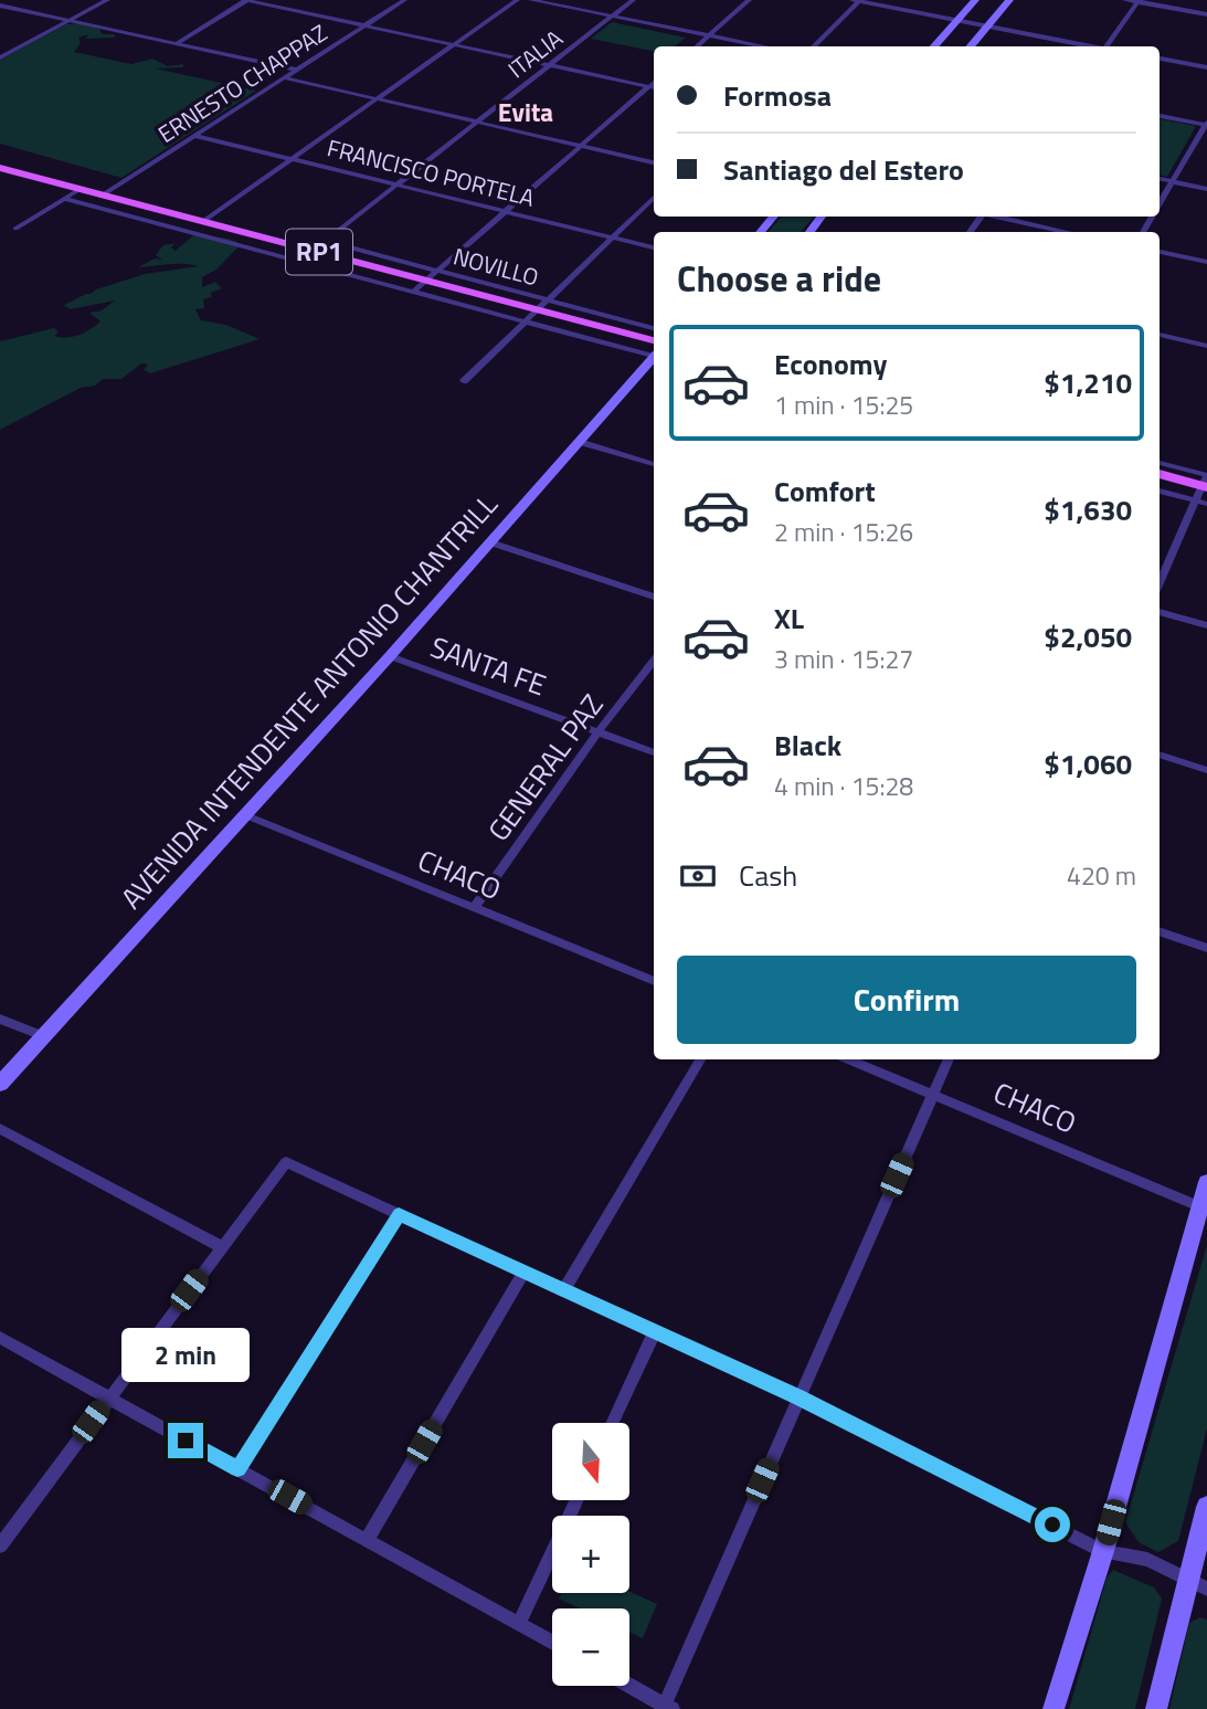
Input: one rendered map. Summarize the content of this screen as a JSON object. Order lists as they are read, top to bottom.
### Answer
{
  "streets": {
    "main road": ["RP1", "AVENIDA INTENDENTE ANTONIO CHANTRILL"],
    "street": [
      "ITALIA",
      "ERNESTO CHAPPAZ",
      "FRANCISCO PORTELA",
      "NOVILLO",
      "SANTA FE",
      "GENERAL PAZ",
      "CHACO"
    ]
  },
  "crossings": [
    ["ITALIA", "FRANCISCO PORTELA"],
    ["ITALIA", "RP1"],
    ["ITALIA", "NOVILLO"],
    ["ERNESTO CHAPPAZ", "FRANCISCO PORTELA"],
    ["ERNESTO CHAPPAZ", "RP1"],
    ["SANTA FE", "AVENIDA INTENDENTE ANTONIO CHANTRILL"],
    ["SANTA FE", "GENERAL PAZ"],
    ["AVENIDA INTENDENTE ANTONIO CHANTRILL", "CHACO"],
    ["GENERAL PAZ", "CHACO"]
  ],
  "districts": ["Evita"],
  "north": "bottom",
  "page": {
    "banner": ["Formosa", "Santiago del Estero"],
    "heading": "Choose a ride",
    "list": [
      {
        "name": "Economy",
        "note": "1 min · 15:25",
        "value": "$1,210"
      },
      {
        "name": "Comfort",
        "note": "2 min · 15:26",
        "value": "$1,630"
      },
      {
        "name": "XL",
        "note": "3 min · 15:27",
        "value": "$2,050"
      },
      {
        "name": "Black",
        "note": "4 min · 15:28",
        "value": "$1,060"
      }
    ],
    "pay": ["Cash", "420 m"],
    "buttons": "Confirm",
    "bubble": "2 min",
    "map_buttons": ["+", "−"]
  }
}
